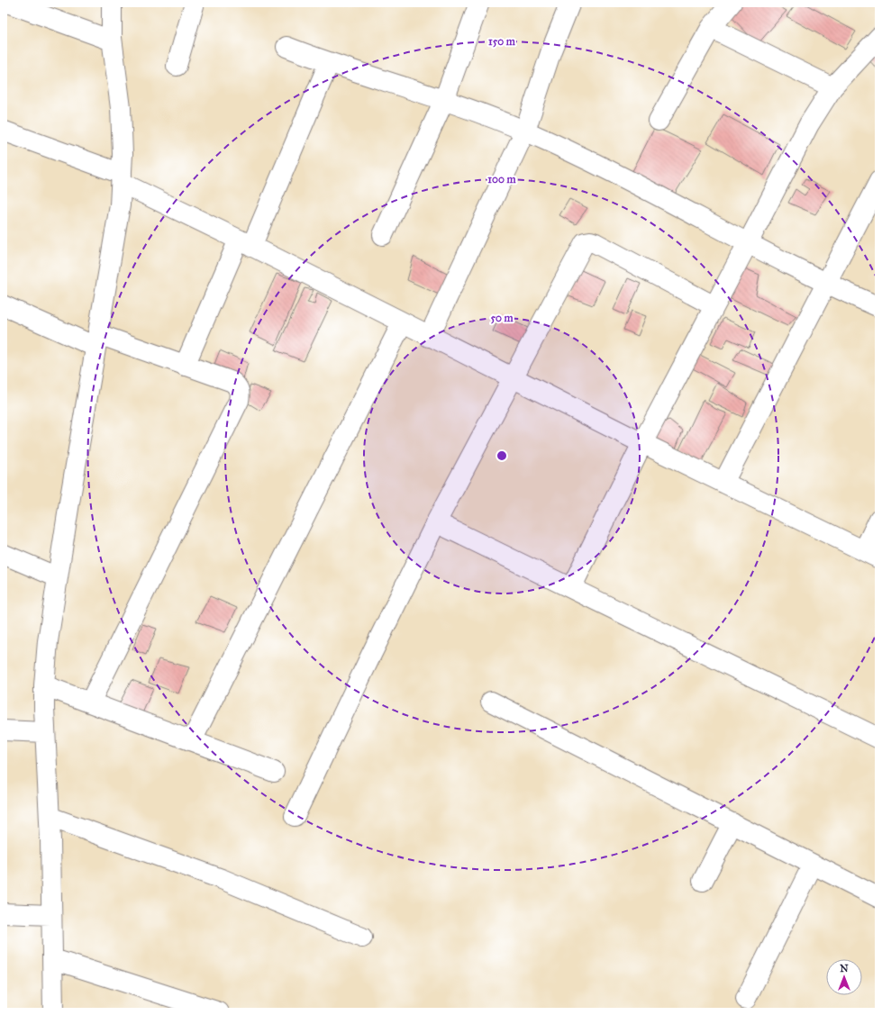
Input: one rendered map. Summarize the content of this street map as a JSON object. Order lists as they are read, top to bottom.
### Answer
{
  "north": "top",
  "rings": ["150 m", "100 m", "50 m"]
}
